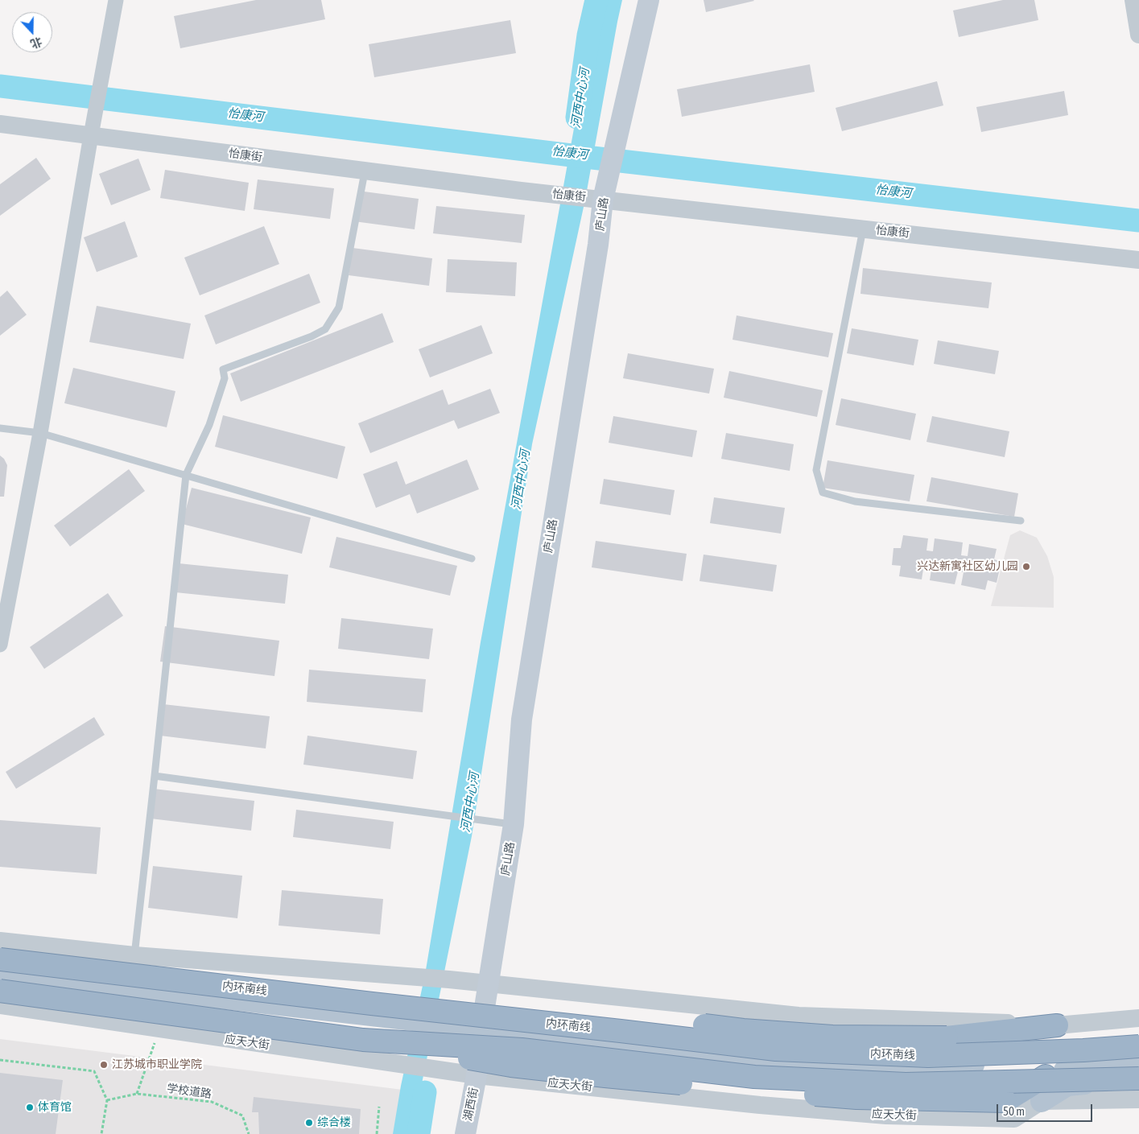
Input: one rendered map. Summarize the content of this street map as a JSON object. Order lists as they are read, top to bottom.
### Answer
{
  "streets": {
    "highway": ["内环南线"],
    "main road": ["庐山路", "湖西街"],
    "street": ["怡康街", "应天大街"],
    "path": ["学校道路"]
  },
  "crossings": [
    ["怡康街", "庐山路"],
    ["庐山路", "应天大街"],
    ["庐山路", "湖西街"],
    ["应天大街", "湖西街"]
  ],
  "water": ["河西中心河", "怡康河"],
  "places": [
    "兴达新寓社区幼儿园",
    "江苏城市职业学院",
    "体育馆",
    "综合楼"
  ],
  "scale_bar": "50 m",
  "north": "bottom"
}
